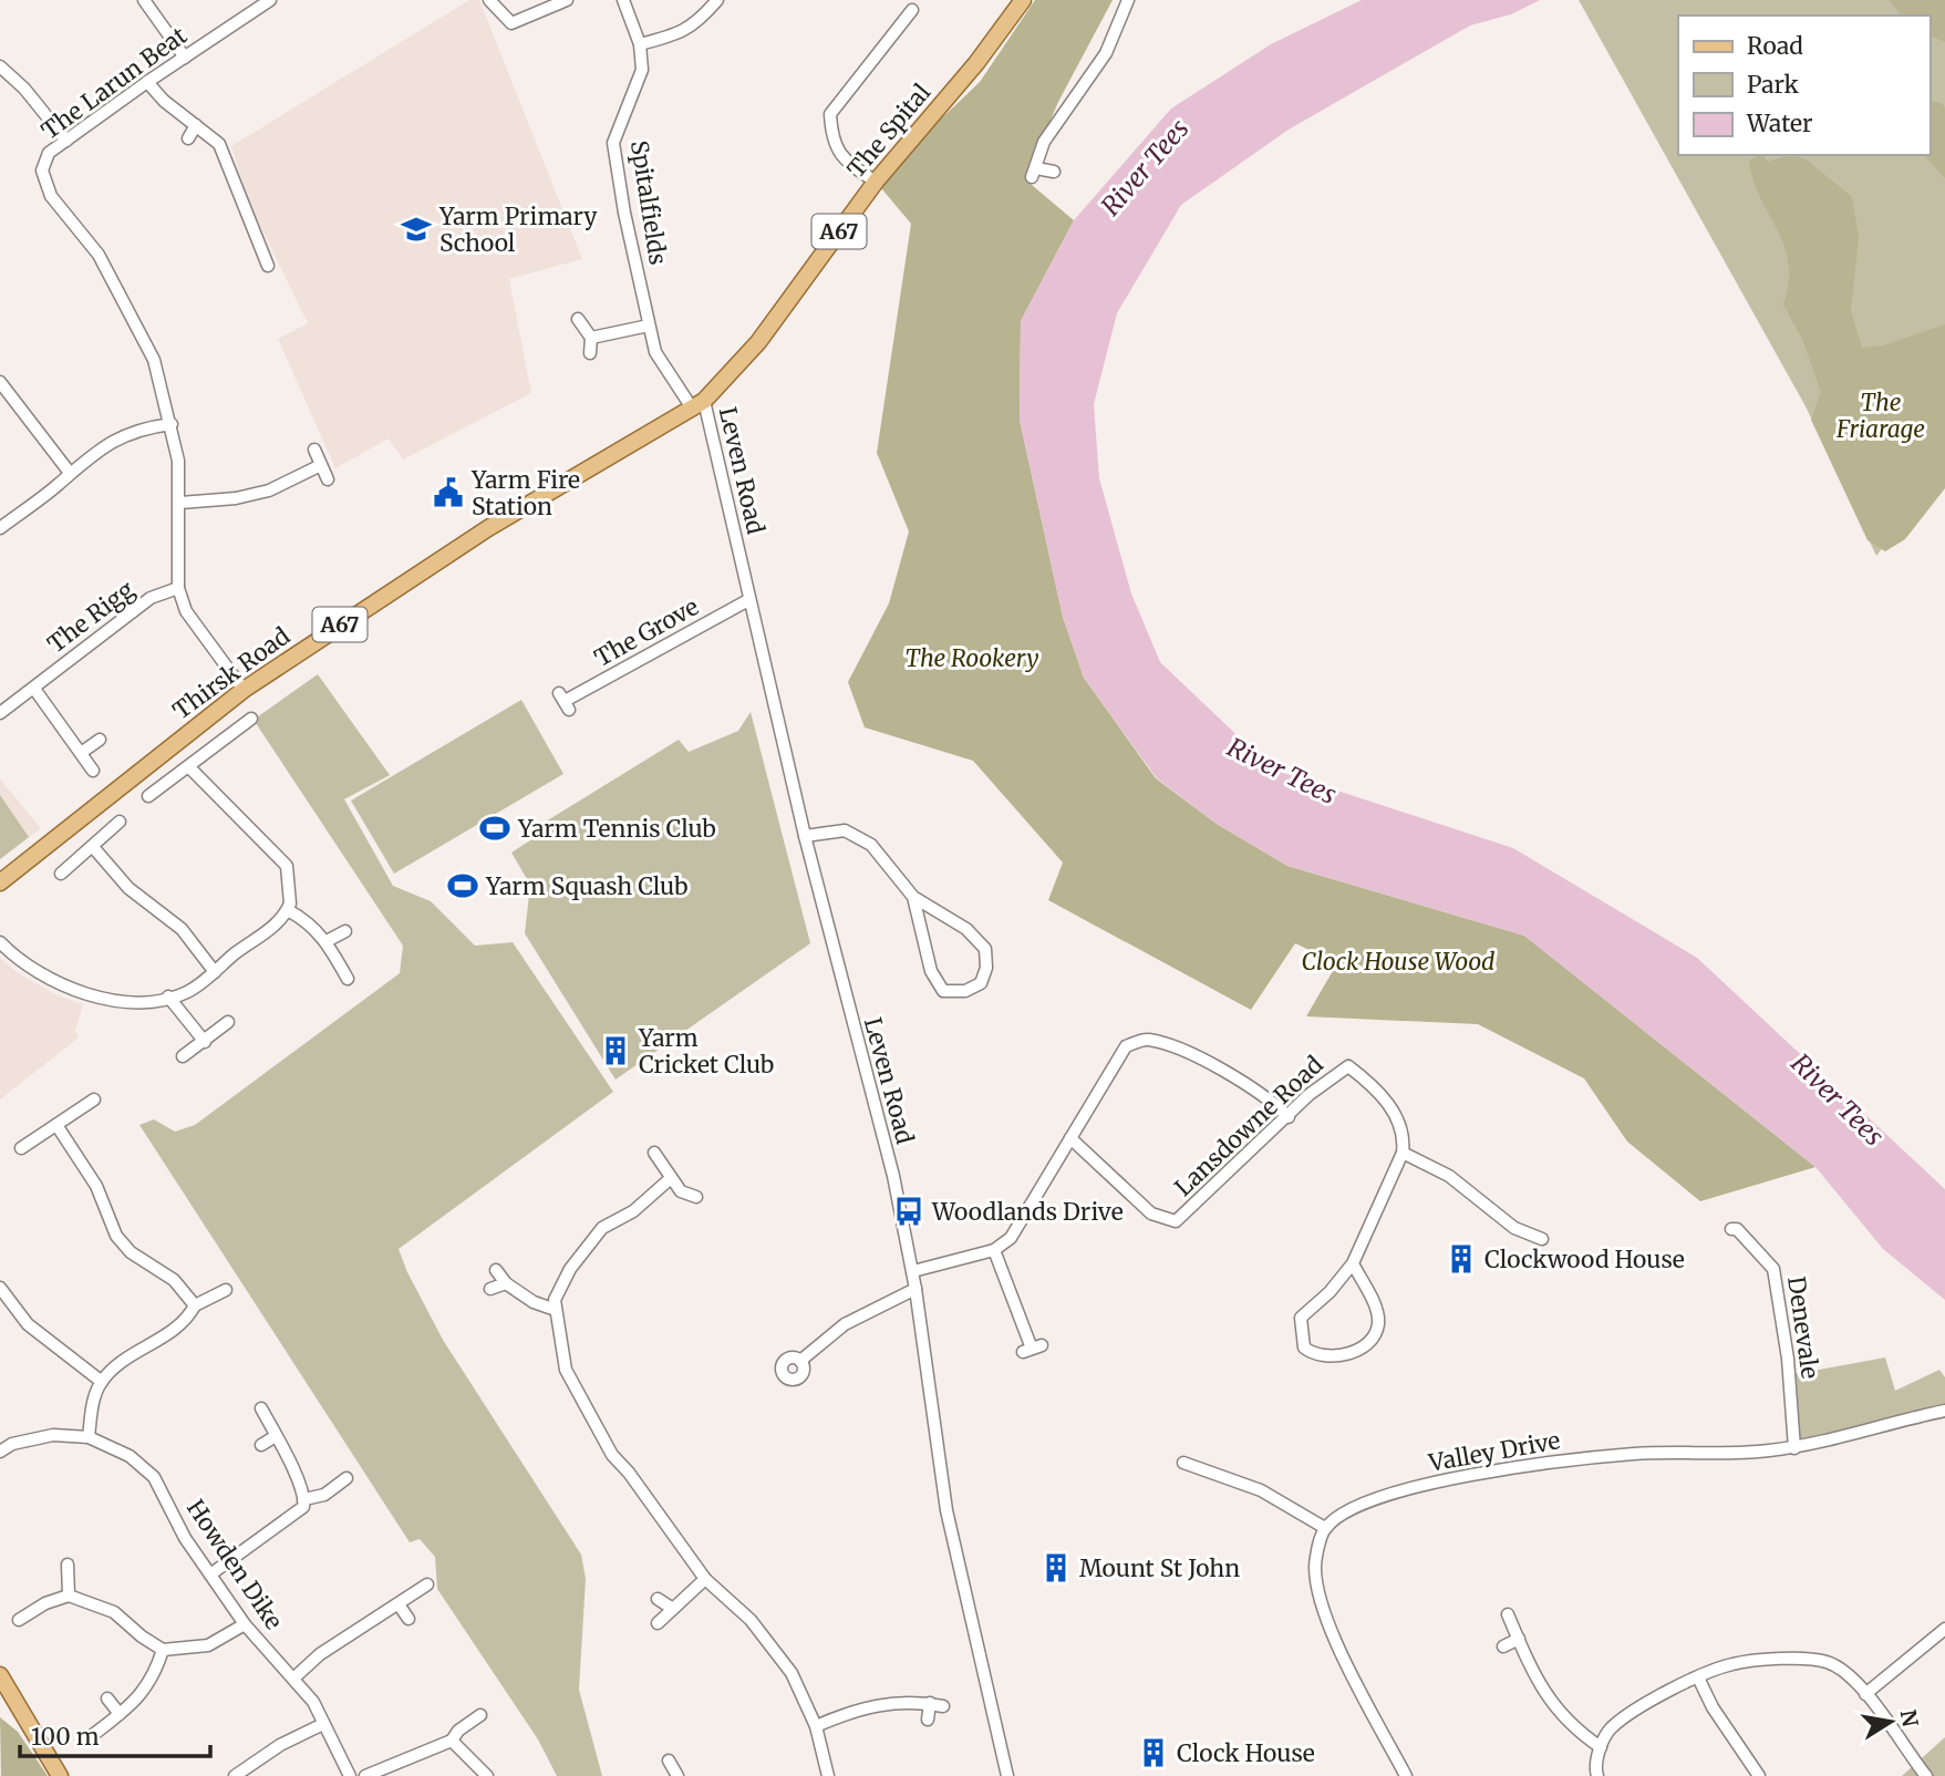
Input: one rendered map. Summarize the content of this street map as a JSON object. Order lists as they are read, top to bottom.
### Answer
{
  "streets": {
    "main road": ["The Spital", "A67", "Thirsk Road"],
    "street": [
      "The Larun Beat",
      "Spitalfields",
      "Leven Road",
      "The Rigg",
      "The Grove",
      "Lansdowne Road",
      "Denevale",
      "Valley Drive",
      "Howden Dike"
    ]
  },
  "crossings": [
    ["The Larun Beat", "The Rigg"],
    ["The Larun Beat", "Thirsk Road"],
    ["The Spital", "Spitalfields"],
    ["The Spital", "Leven Road"],
    ["The Spital", "Thirsk Road"],
    ["Spitalfields", "Leven Road"],
    ["Spitalfields", "Thirsk Road"],
    ["Leven Road", "The Grove"],
    ["Leven Road", "Thirsk Road"],
    ["Denevale", "Valley Drive"]
  ],
  "water": ["River Tees"],
  "parks": ["The Friarage", "The Rookery", "Clock House Wood"],
  "places": {
    "school or university": ["Yarm Primary School"],
    "public building": ["Yarm Fire Station"],
    "sports": ["Yarm Tennis Club", "Yarm Squash Club"],
    "building": [
      "Yarm Cricket Club",
      "Clockwood House",
      "Mount St John",
      "Clock House"
    ],
    "bus stop": ["Woodlands Drive"]
  },
  "legend": ["Road", "Park", "Water"],
  "scale_bar": "100 m",
  "north": "right"
}
